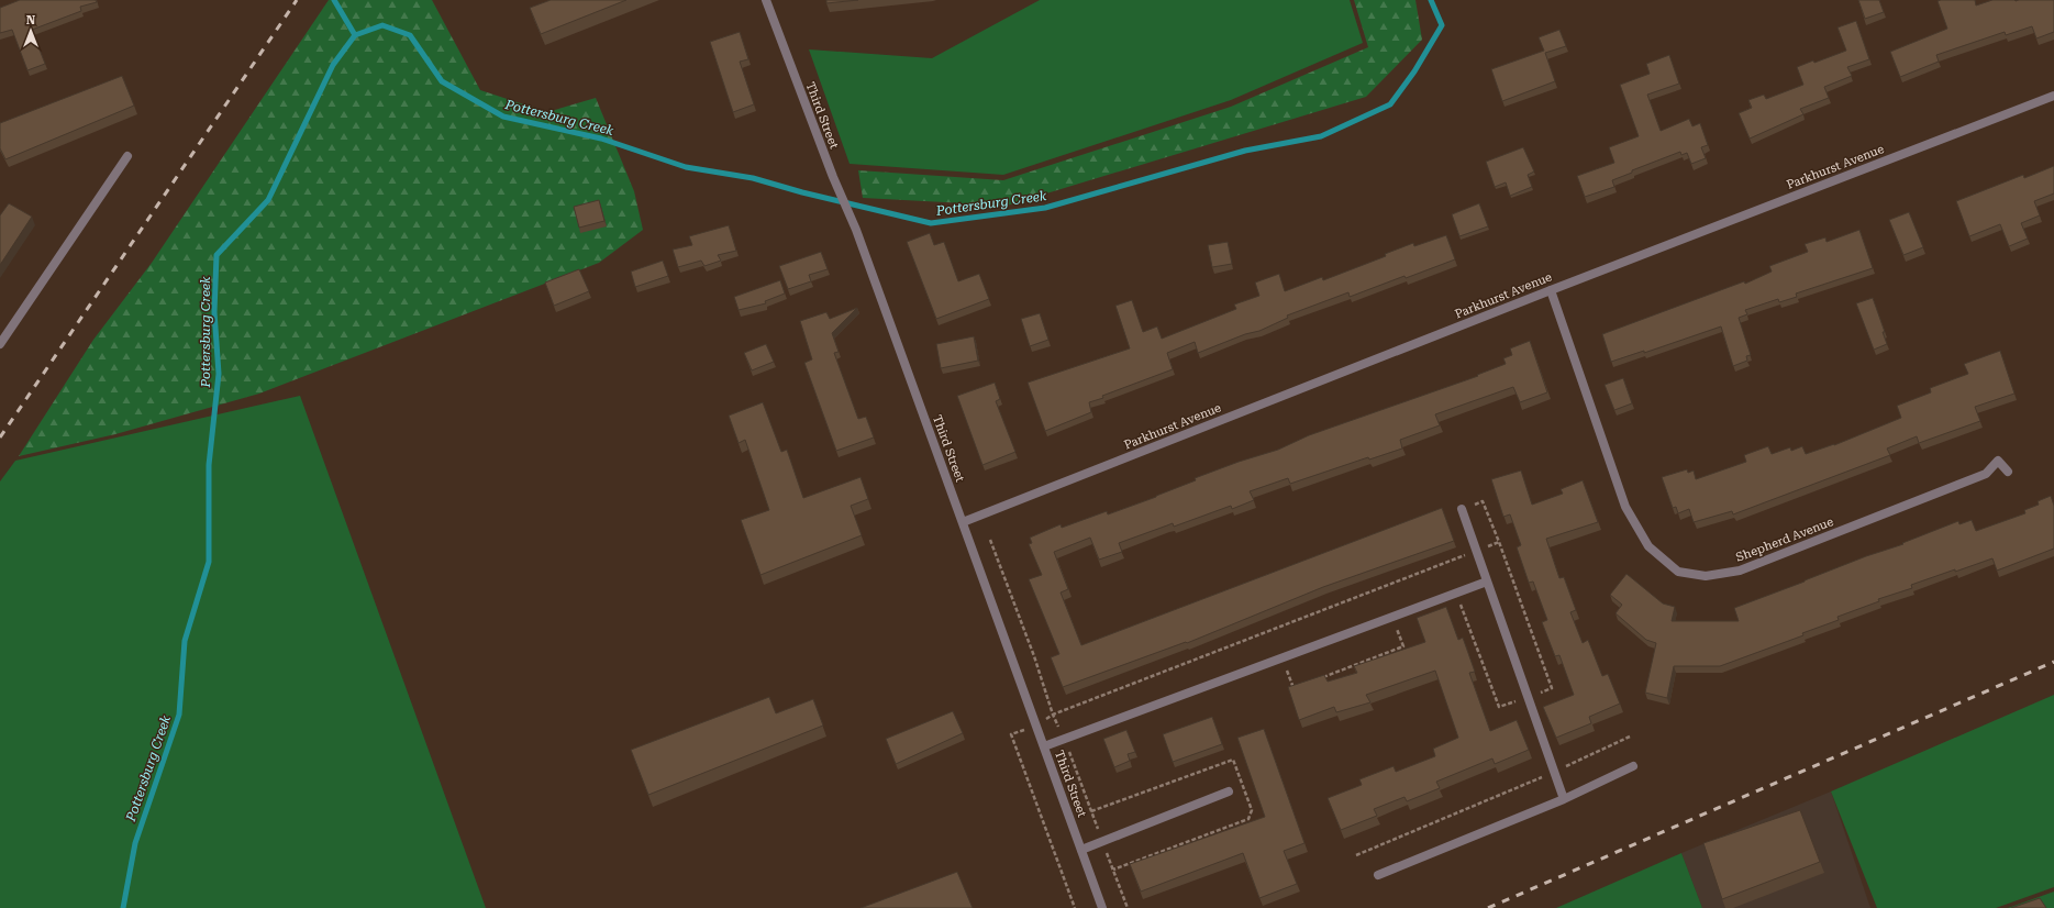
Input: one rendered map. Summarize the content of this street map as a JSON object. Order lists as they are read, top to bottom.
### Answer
{
  "streets": {
    "street": ["Third Street", "Parkhurst Avenue", "Shepherd Avenue"]
  },
  "crossings": [
    ["Third Street", "Parkhurst Avenue"],
    ["Parkhurst Avenue", "Shepherd Avenue"]
  ],
  "water": ["Pottersburg Creek"],
  "north": "top"
}
